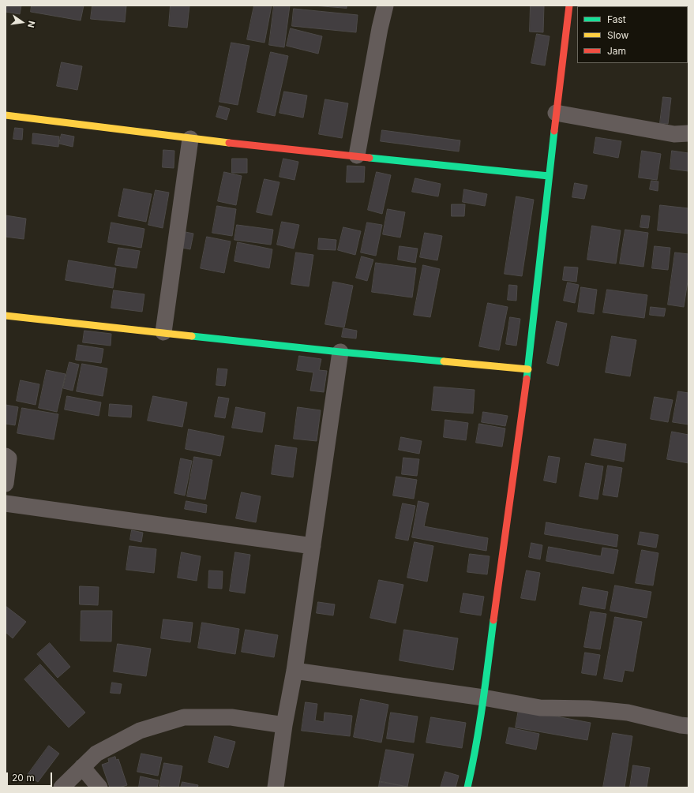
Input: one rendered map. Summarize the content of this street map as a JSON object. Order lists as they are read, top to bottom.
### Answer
{
  "legend": ["Fast", "Slow", "Jam"],
  "scale_bar": "20 m",
  "north": "right"
}
